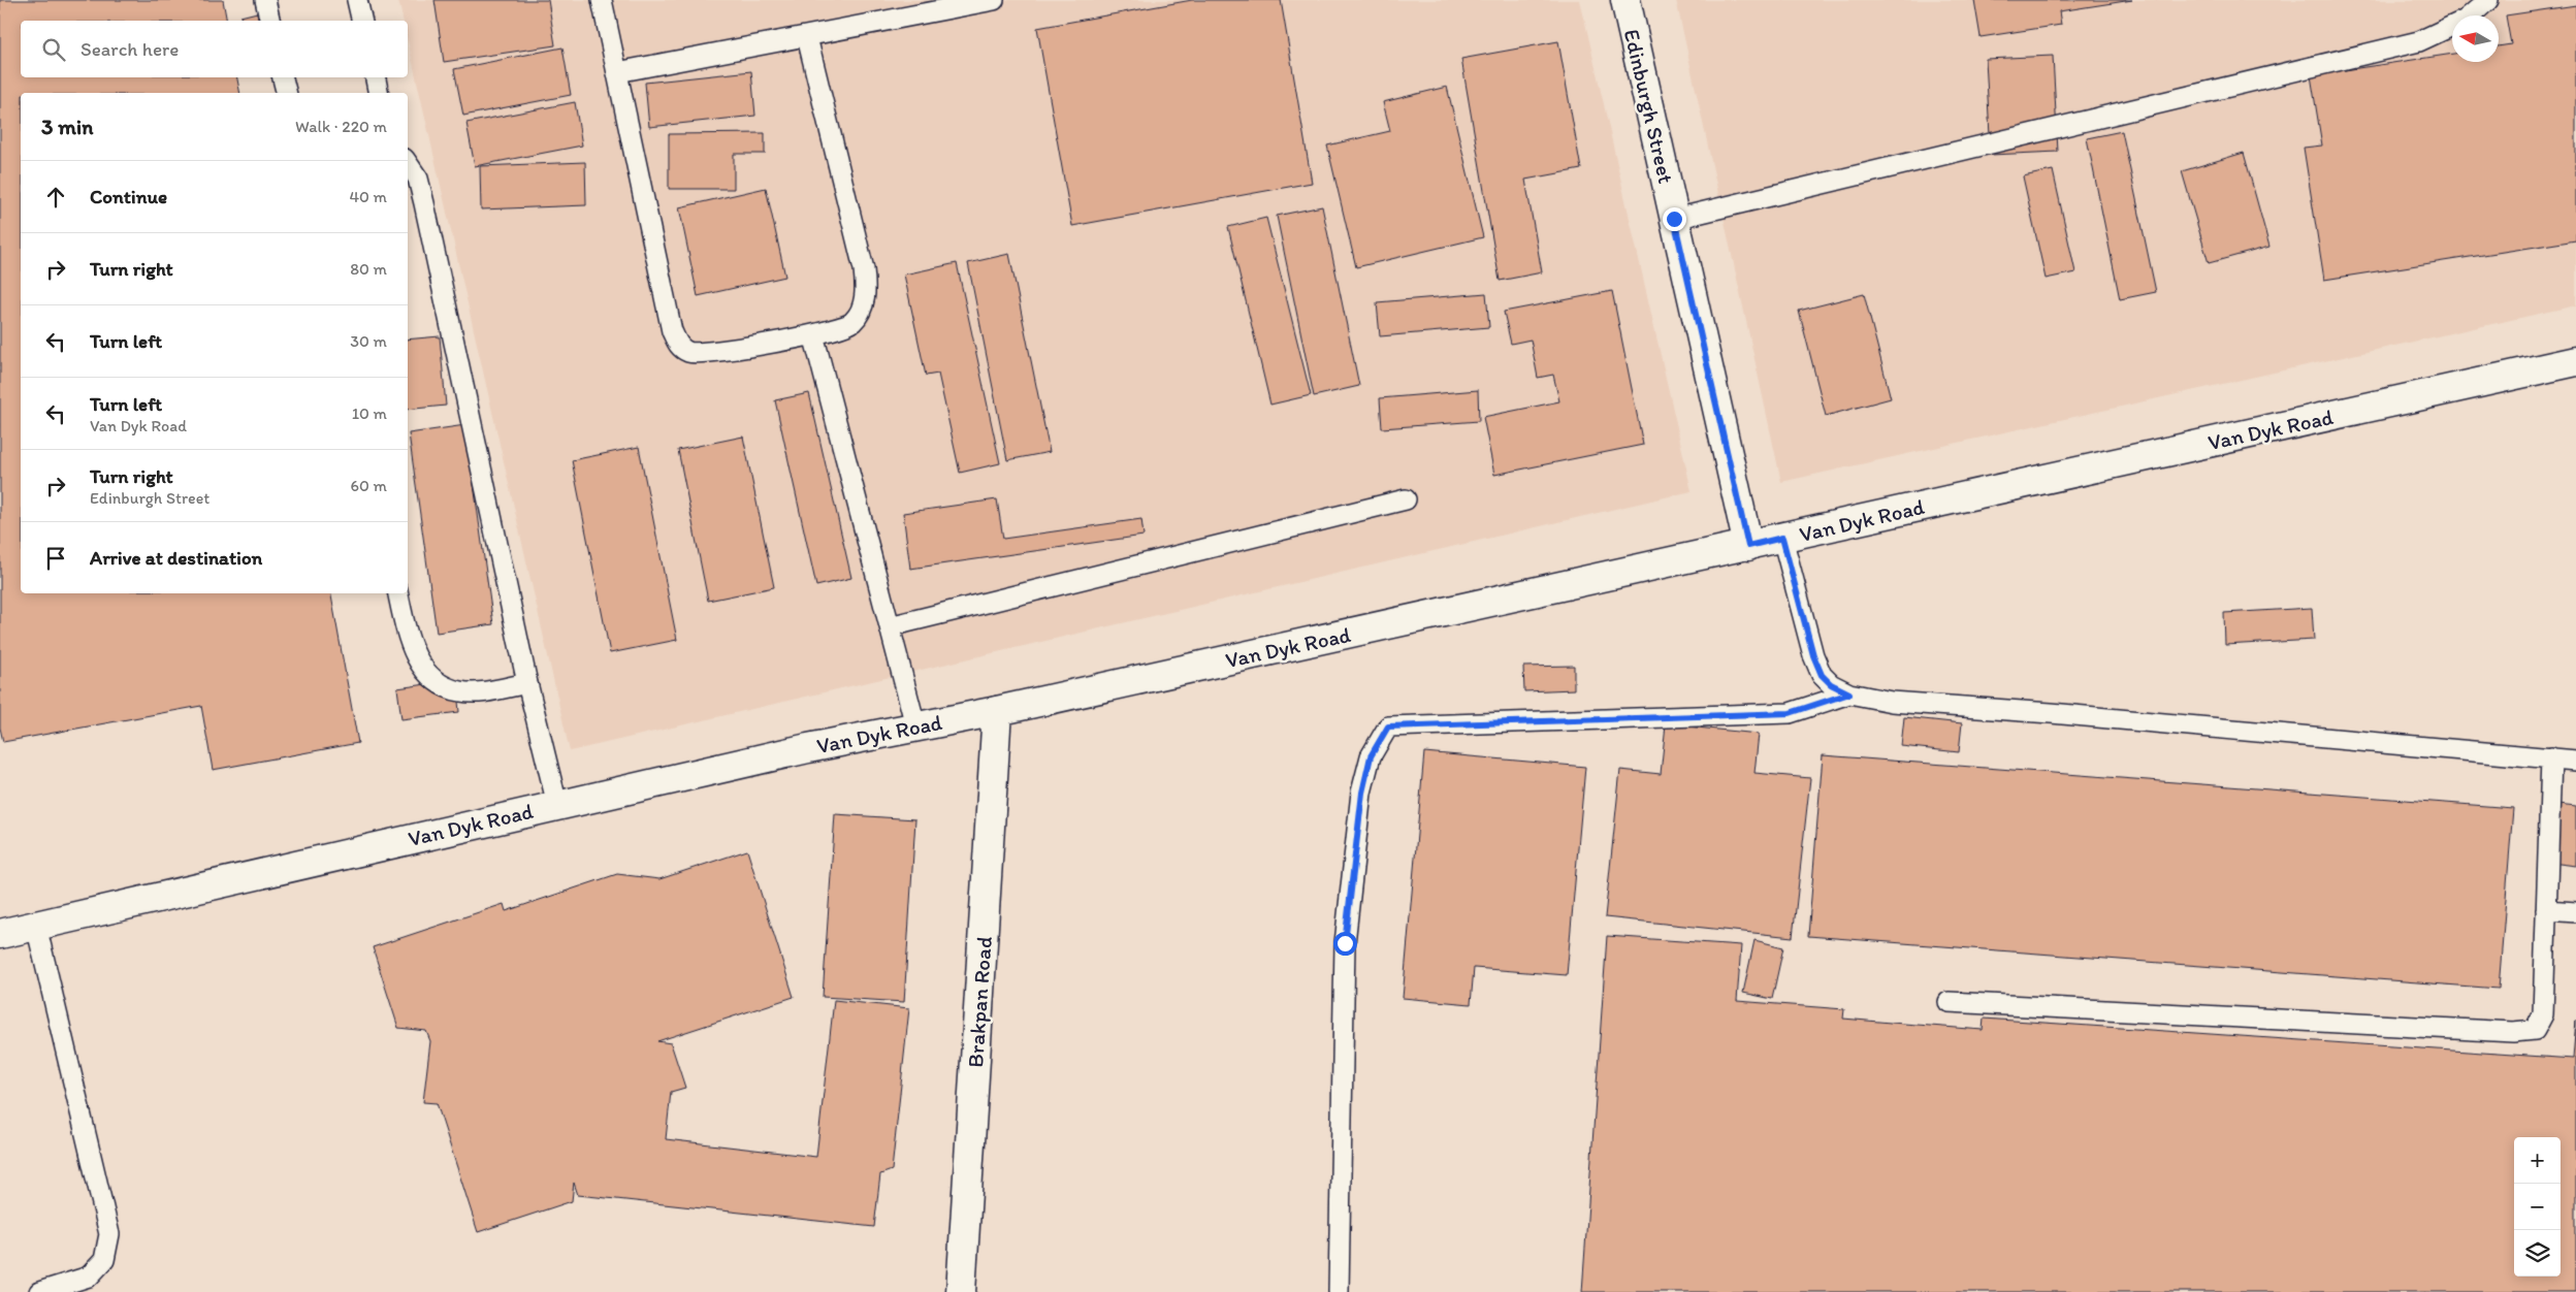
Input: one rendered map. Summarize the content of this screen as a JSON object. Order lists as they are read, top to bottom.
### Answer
{
  "streets": {
    "main road": ["Edinburgh Street", "Van Dyk Road", "Brakpan Road"]
  },
  "crossings": [
    ["Edinburgh Street", "Van Dyk Road"],
    ["Van Dyk Road", "Brakpan Road"]
  ],
  "north": "left",
  "page": {
    "search": "Search here",
    "heading": ["3 min", "Walk · 220 m"],
    "list": [
      ["Continue", "40 m"],
      ["Turn right", "80 m"],
      ["Turn left", "30 m"],
      ["Turn left", "Van Dyk Road", "10 m"],
      ["Turn right", "Edinburgh Street", "60 m"],
      "Arrive at destination"
    ],
    "map_buttons": ["+", "−"]
  }
}
